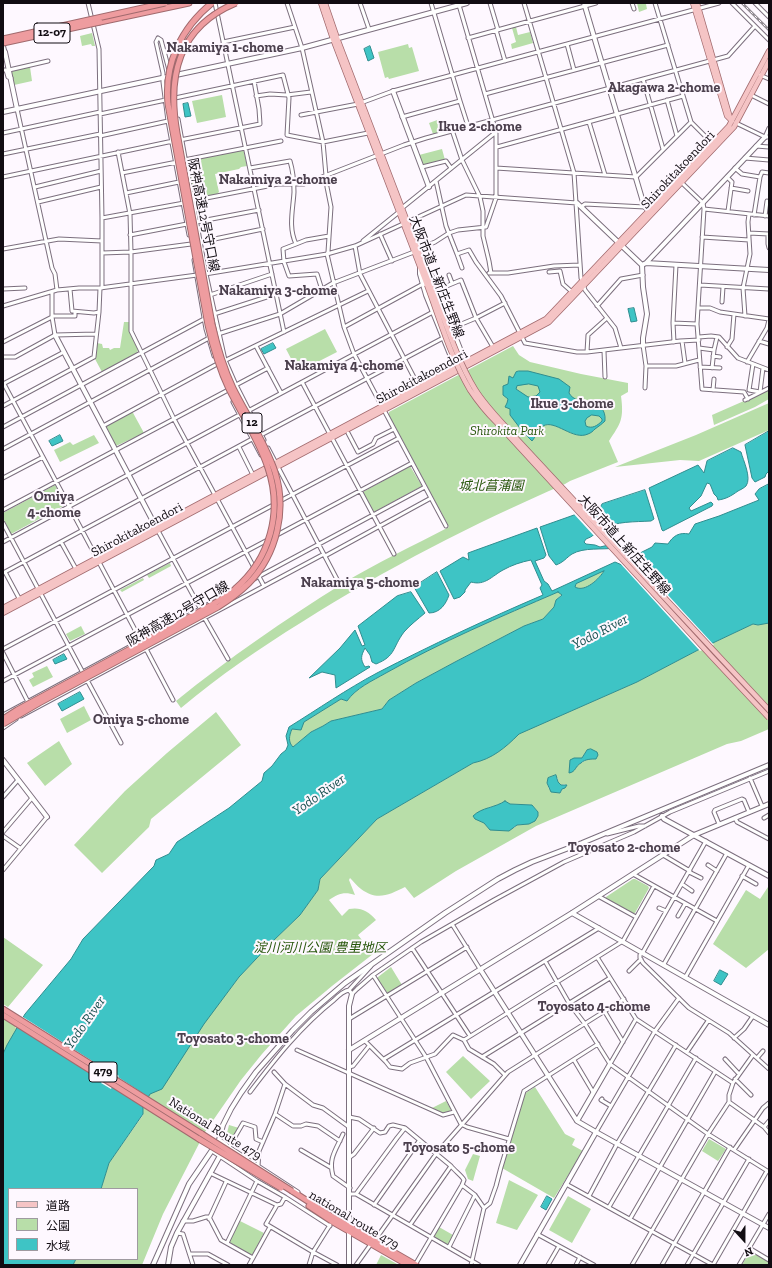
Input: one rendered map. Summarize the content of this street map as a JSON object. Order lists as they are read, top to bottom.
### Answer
{
  "streets": {
    "highway": [
      "12-07",
      "阪神高速12号守口線",
      "12",
      "479",
      "National Route 479",
      "national route 479"
    ],
    "main road": ["Shirokitakoendori", "大阪市道上新庄生野線"]
  },
  "crossings": [
    ["National Route 479", "national route 479"]
  ],
  "districts": [
    "Nakamiya 1-chome",
    "Akagawa 2-chome",
    "Ikue 2-chome",
    "Nakamiya 2-chome",
    "Nakamiya 3-chome",
    "Nakamiya 4-chome",
    "Ikue 3-chome",
    "Omiya 4-chome",
    "Nakamiya 5-chome",
    "Omiya 5-chome",
    "Toyosato 2-chome",
    "Toyosato 4-chome",
    "Toyosato 3-chome",
    "Toyosato 5-chome"
  ],
  "water": ["Yodo River"],
  "parks": ["Shirokita Park", "城北菖蒲園", "淀川河川公園 豊里地区"],
  "legend": ["道路", "公園", "水域"],
  "north": "bottom"
}
